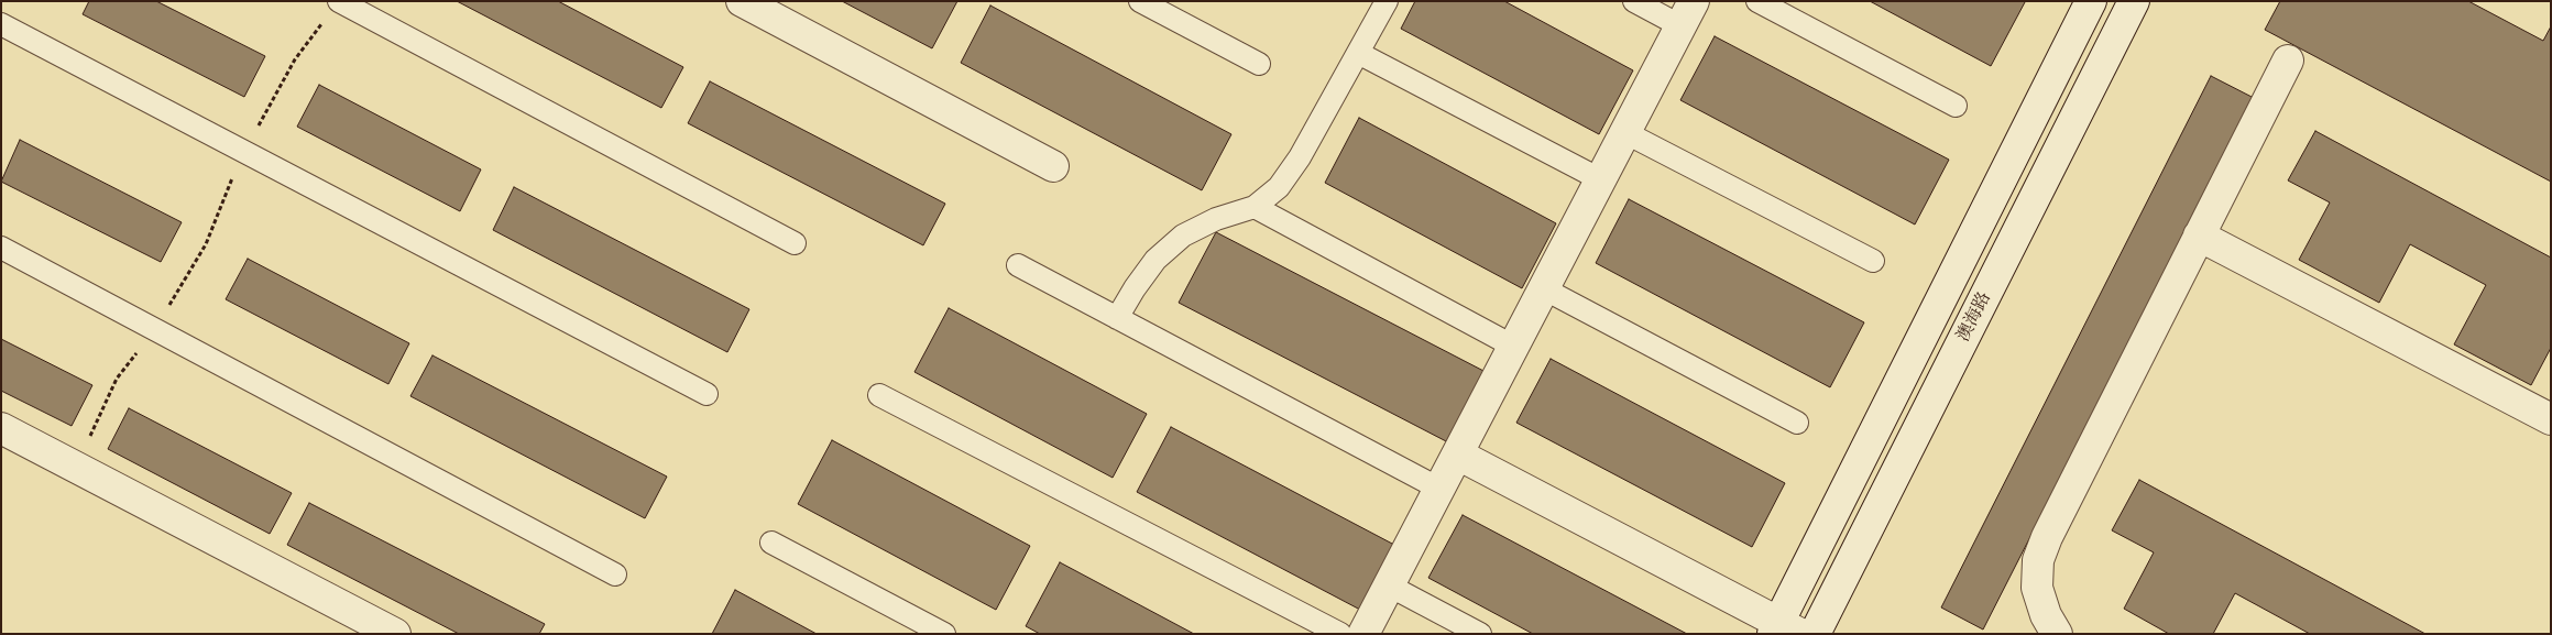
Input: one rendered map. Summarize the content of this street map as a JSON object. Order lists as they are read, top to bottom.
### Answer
{
  "streets": {
    "street": ["澳海路"]
  }
}
